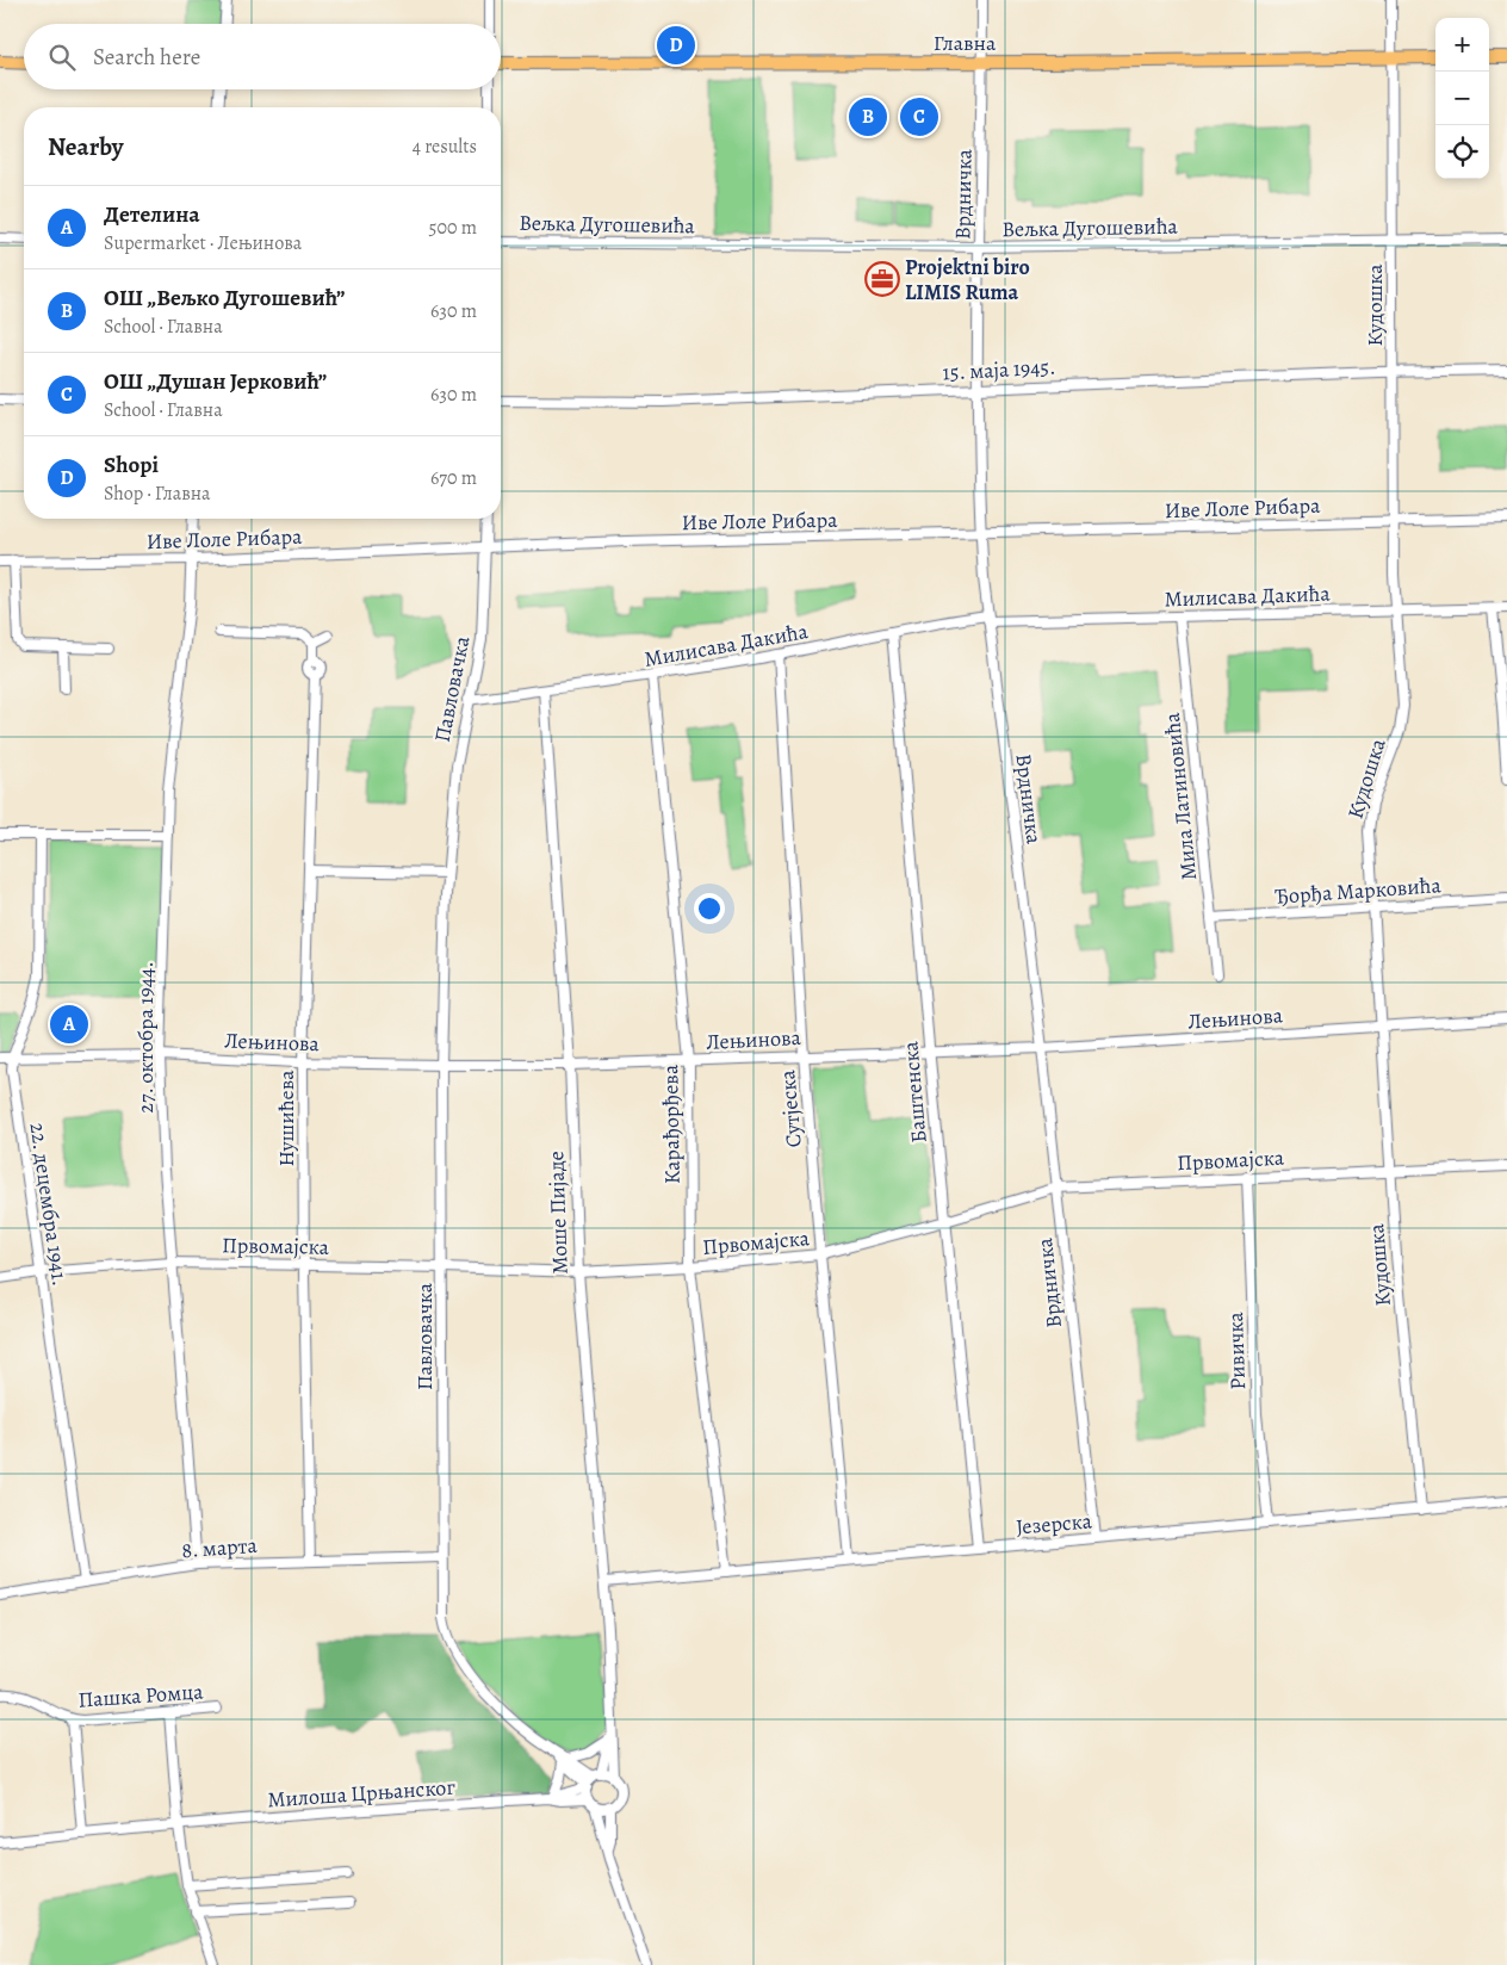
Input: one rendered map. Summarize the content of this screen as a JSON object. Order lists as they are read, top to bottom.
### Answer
{
  "streets": {
    "main road": ["Главна"],
    "street": [
      "Врдничка",
      "Вељка Дугошевића",
      "Кудошка",
      "15. маја 1945.",
      "Иве Лоле Рибара",
      "Милисава Дакића",
      "Павловачка",
      "Мила Латиновића",
      "Ђорђа Марковића",
      "Лењинова",
      "27. октобра 1944.",
      "Баштенска",
      "Сутјеска",
      "Нушићева",
      "Карађорђева",
      "Првомајска",
      "22. децембра 1941.",
      "Моше Пијаде",
      "Ривичка",
      "Језерска",
      "8. марта",
      "Пашка Ромца",
      "Милоша Црњанског"
    ]
  },
  "crossings": [
    ["Главна", "Врдничка"],
    ["Главна", "Кудошка"],
    ["Врдничка", "Вељка Дугошевића"],
    ["Врдничка", "15. маја 1945."],
    ["Врдничка", "Иве Лоле Рибара"],
    ["Врдничка", "Милисава Дакића"],
    ["Врдничка", "Лењинова"],
    ["Врдничка", "Првомајска"],
    ["Врдничка", "Језерска"],
    ["Вељка Дугошевића", "Кудошка"],
    ["Кудошка", "15. маја 1945."],
    ["Кудошка", "Иве Лоле Рибара"],
    ["Кудошка", "Милисава Дакића"],
    ["Кудошка", "Ђорђа Марковића"],
    ["Кудошка", "Лењинова"],
    ["Кудошка", "Првомајска"],
    ["Кудошка", "Језерска"],
    ["Иве Лоле Рибара", "Павловачка"],
    ["Иве Лоле Рибара", "27. октобра 1944."],
    ["Милисава Дакића", "Павловачка"],
    ["Милисава Дакића", "Мила Латиновића"],
    ["Милисава Дакића", "Баштенска"],
    ["Милисава Дакића", "Сутјеска"],
    ["Милисава Дакића", "Карађорђева"],
    ["Милисава Дакића", "Моше Пијаде"],
    ["Павловачка", "Лењинова"],
    ["Павловачка", "Првомајска"],
    ["Павловачка", "Моше Пијаде"],
    ["Павловачка", "8. марта"],
    ["Павловачка", "Милоша Црњанског"],
    ["Мила Латиновића", "Ђорђа Марковића"],
    ["Лењинова", "27. октобра 1944."],
    ["Лењинова", "Баштенска"],
    ["Лењинова", "Сутјеска"],
    ["Лењинова", "Нушићева"],
    ["Лењинова", "Карађорђева"],
    ["Лењинова", "22. децембра 1941."],
    ["Лењинова", "Моше Пијаде"],
    ["27. октобра 1944.", "Првомајска"],
    ["27. октобра 1944.", "8. марта"],
    ["Баштенска", "Првомајска"],
    ["Баштенска", "Језерска"],
    ["Сутјеска", "Првомајска"],
    ["Сутјеска", "Језерска"],
    ["Нушићева", "Првомајска"],
    ["Нушићева", "8. марта"],
    ["Карађорђева", "Првомајска"],
    ["Карађорђева", "Језерска"],
    ["Првомајска", "22. децембра 1941."],
    ["Првомајска", "Моше Пијаде"],
    ["Првомајска", "Ривичка"],
    ["22. децембра 1941.", "8. марта"],
    ["Моше Пијаде", "Језерска"],
    ["Моше Пијаде", "Милоша Црњанског"],
    ["Ривичка", "Језерска"]
  ],
  "places": {
    "office": ["Projektni biro LIMIS Ruma"]
  },
  "page": {
    "map_buttons": ["+", "−"],
    "pins": [
      "D",
      "B",
      "C",
      "A"
    ],
    "search": "Search here",
    "heading": ["Nearby", "4 results"],
    "list": [
      {
        "mark": "A",
        "name": "Детелина",
        "note": "Supermarket · Лењинова",
        "value": "500 m"
      },
      {
        "mark": "B",
        "name": "ОШ „Вељко Дугошевић”",
        "note": "School · Главна",
        "value": "630 m"
      },
      {
        "mark": "C",
        "name": "ОШ „Душан Јерковић”",
        "note": "School · Главна",
        "value": "630 m"
      },
      {
        "mark": "D",
        "name": "Shopi",
        "note": "Shop · Главна",
        "value": "670 m"
      }
    ]
  }
}
